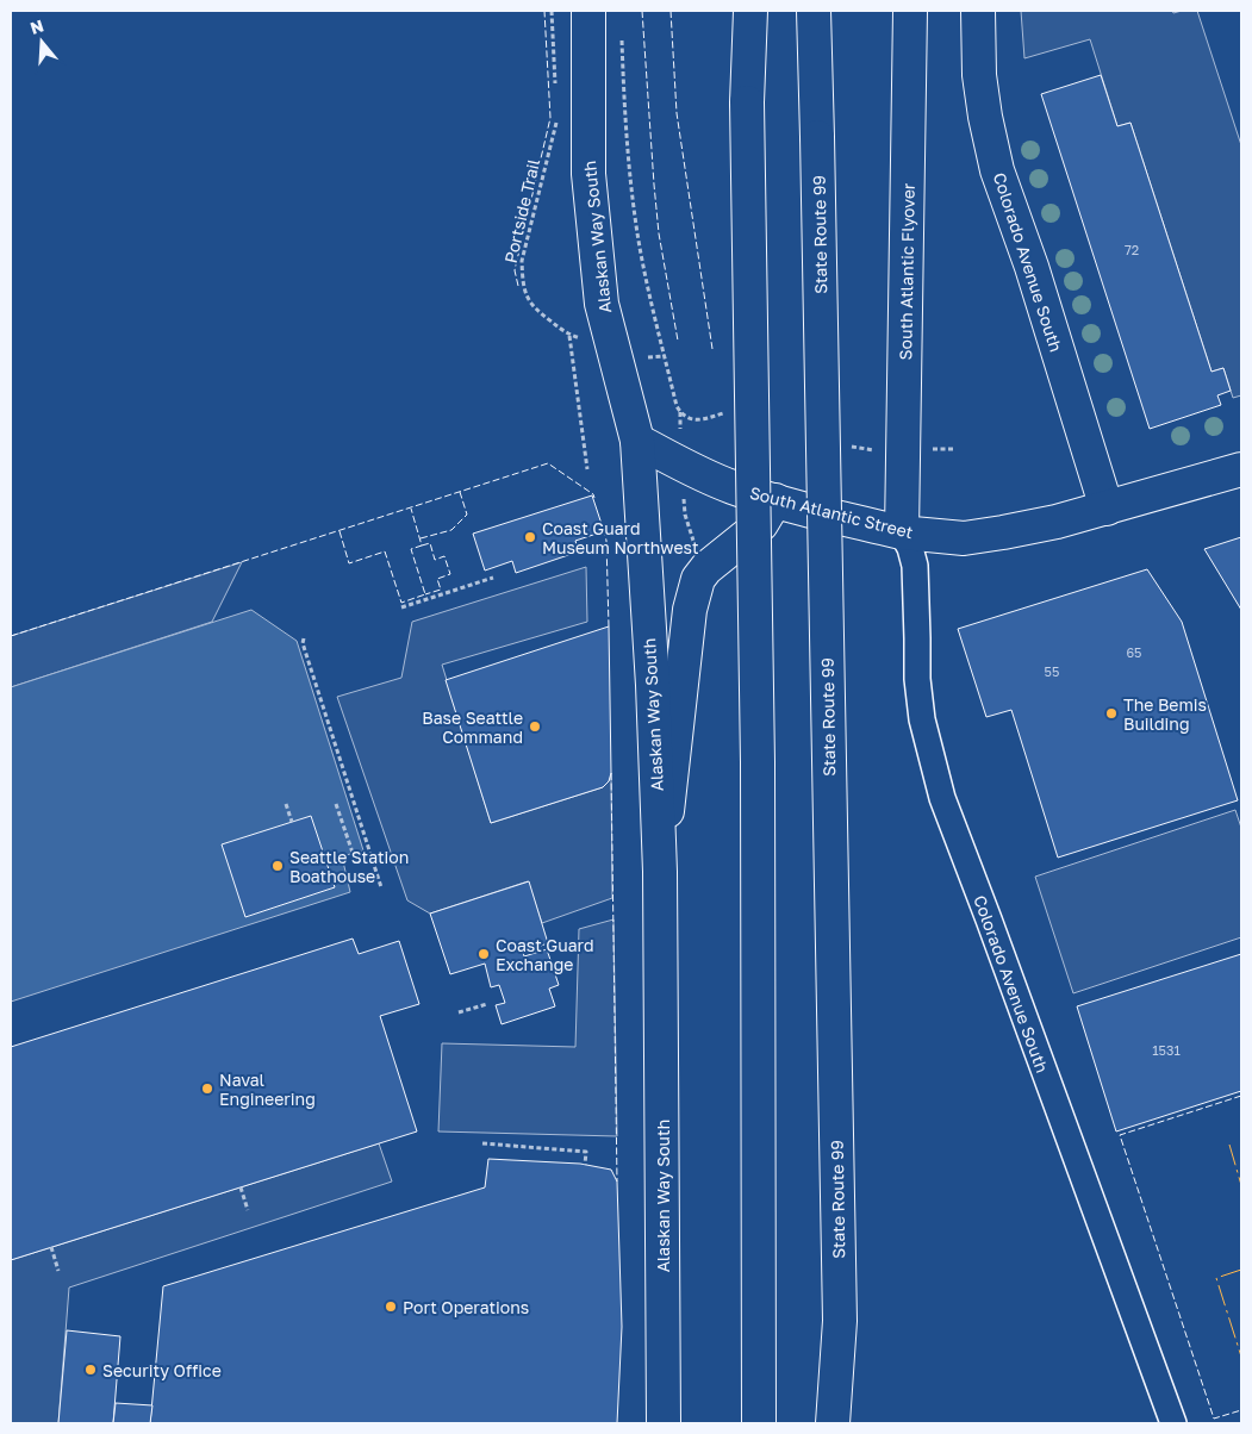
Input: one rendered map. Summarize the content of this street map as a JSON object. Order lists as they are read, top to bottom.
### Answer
{
  "streets": {
    "main road": [
      "State Route 99",
      "Alaskan Way South",
      "Colorado Avenue South",
      "South Atlantic Flyover",
      "South Atlantic Street"
    ],
    "path": ["Portside Trail"]
  },
  "crossings": [
    ["Alaskan Way South", "South Atlantic Street"],
    ["Colorado Avenue South", "South Atlantic Flyover"],
    ["Colorado Avenue South", "South Atlantic Street"],
    ["South Atlantic Flyover", "South Atlantic Street"]
  ],
  "places": [
    "Coast Guard Museum Northwest",
    "The Bemis Building",
    "Base Seattle Command",
    "Seattle Station Boathouse",
    "Coast Guard Exchange",
    "Naval Engineering",
    "Port Operations",
    "Security Office"
  ],
  "house_numbers": [
    "72",
    "65",
    "55",
    "1531"
  ],
  "north": "top"
}
